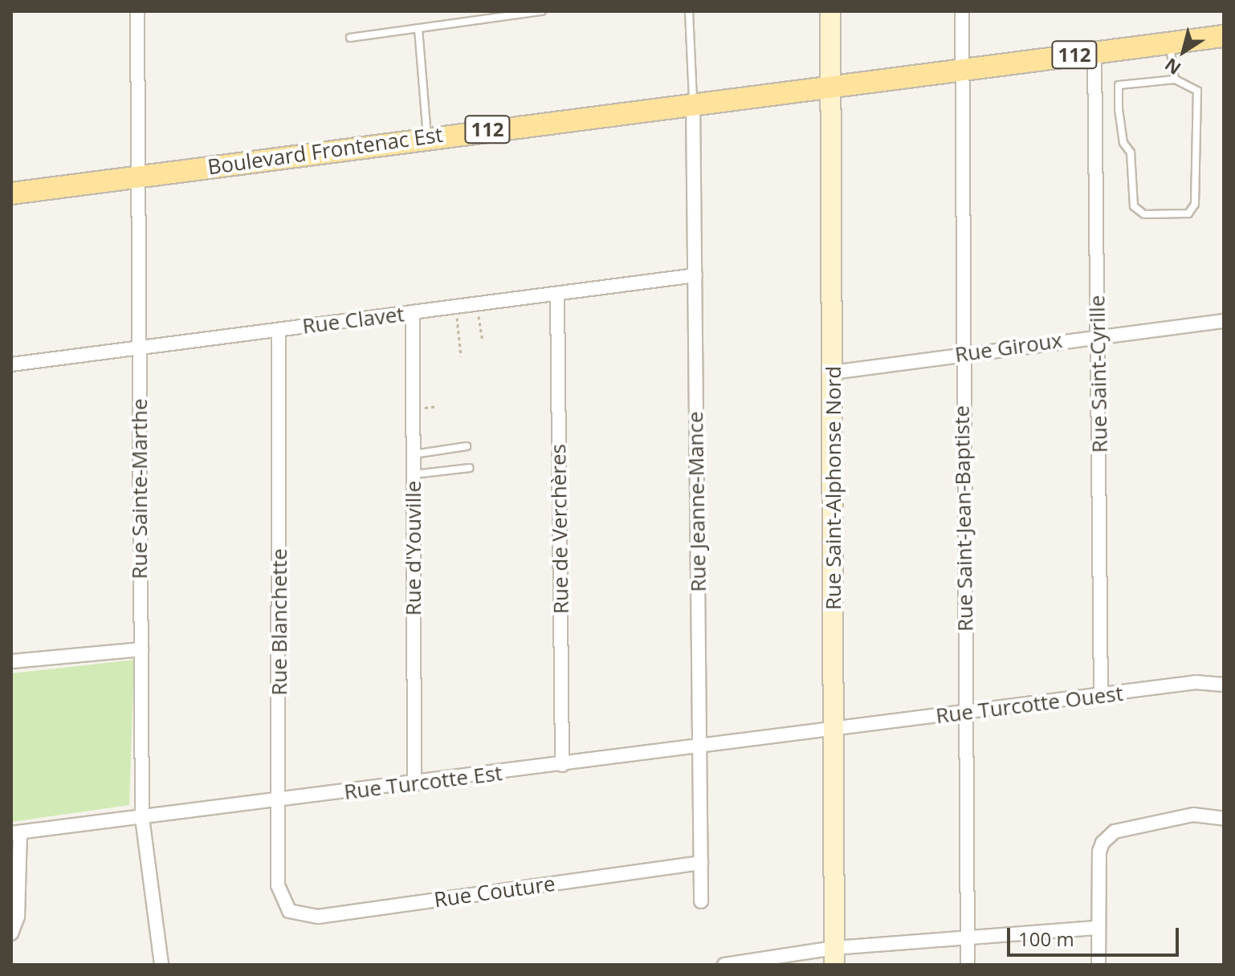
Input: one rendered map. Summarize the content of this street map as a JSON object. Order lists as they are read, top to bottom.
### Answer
{
  "streets": {
    "main road": ["112", "Boulevard Frontenac Est", "Rue Saint-Alphonse Nord"],
    "street": [
      "Rue Clavet",
      "Rue Giroux",
      "Rue Saint-Cyrille",
      "Rue Sainte-Marthe",
      "Rue Jeanne-Mance",
      "Rue Saint-Jean-Baptiste",
      "Rue de Verchères",
      "Rue d'Youville",
      "Rue Blanchette",
      "Rue Turcotte Ouest",
      "Rue Turcotte Est",
      "Rue Couture"
    ]
  },
  "crossings": [
    ["112", "Boulevard Frontenac Est"],
    ["112", "Rue Saint-Cyrille"],
    ["112", "Rue Saint-Alphonse Nord"],
    ["112", "Rue Saint-Jean-Baptiste"],
    ["Boulevard Frontenac Est", "Rue Saint-Alphonse Nord"],
    ["Boulevard Frontenac Est", "Rue Sainte-Marthe"],
    ["Boulevard Frontenac Est", "Rue Jeanne-Mance"],
    ["Rue Clavet", "Rue Sainte-Marthe"],
    ["Rue Clavet", "Rue Jeanne-Mance"],
    ["Rue Clavet", "Rue de Verchères"],
    ["Rue Clavet", "Rue d'Youville"],
    ["Rue Clavet", "Rue Blanchette"],
    ["Rue Giroux", "Rue Saint-Cyrille"],
    ["Rue Giroux", "Rue Saint-Alphonse Nord"],
    ["Rue Giroux", "Rue Saint-Jean-Baptiste"],
    ["Rue Saint-Cyrille", "Rue Turcotte Ouest"],
    ["Rue Saint-Alphonse Nord", "Rue Turcotte Ouest"],
    ["Rue Saint-Alphonse Nord", "Rue Turcotte Est"],
    ["Rue Sainte-Marthe", "Rue Turcotte Est"],
    ["Rue Jeanne-Mance", "Rue Turcotte Est"],
    ["Rue Jeanne-Mance", "Rue Couture"],
    ["Rue Saint-Jean-Baptiste", "Rue Turcotte Ouest"],
    ["Rue de Verchères", "Rue Turcotte Est"],
    ["Rue d'Youville", "Rue Turcotte Est"],
    ["Rue Blanchette", "Rue Turcotte Est"],
    ["Rue Blanchette", "Rue Couture"],
    ["Rue Turcotte Ouest", "Rue Turcotte Est"]
  ],
  "scale_bar": "100 m",
  "north": "bottom left"
}
